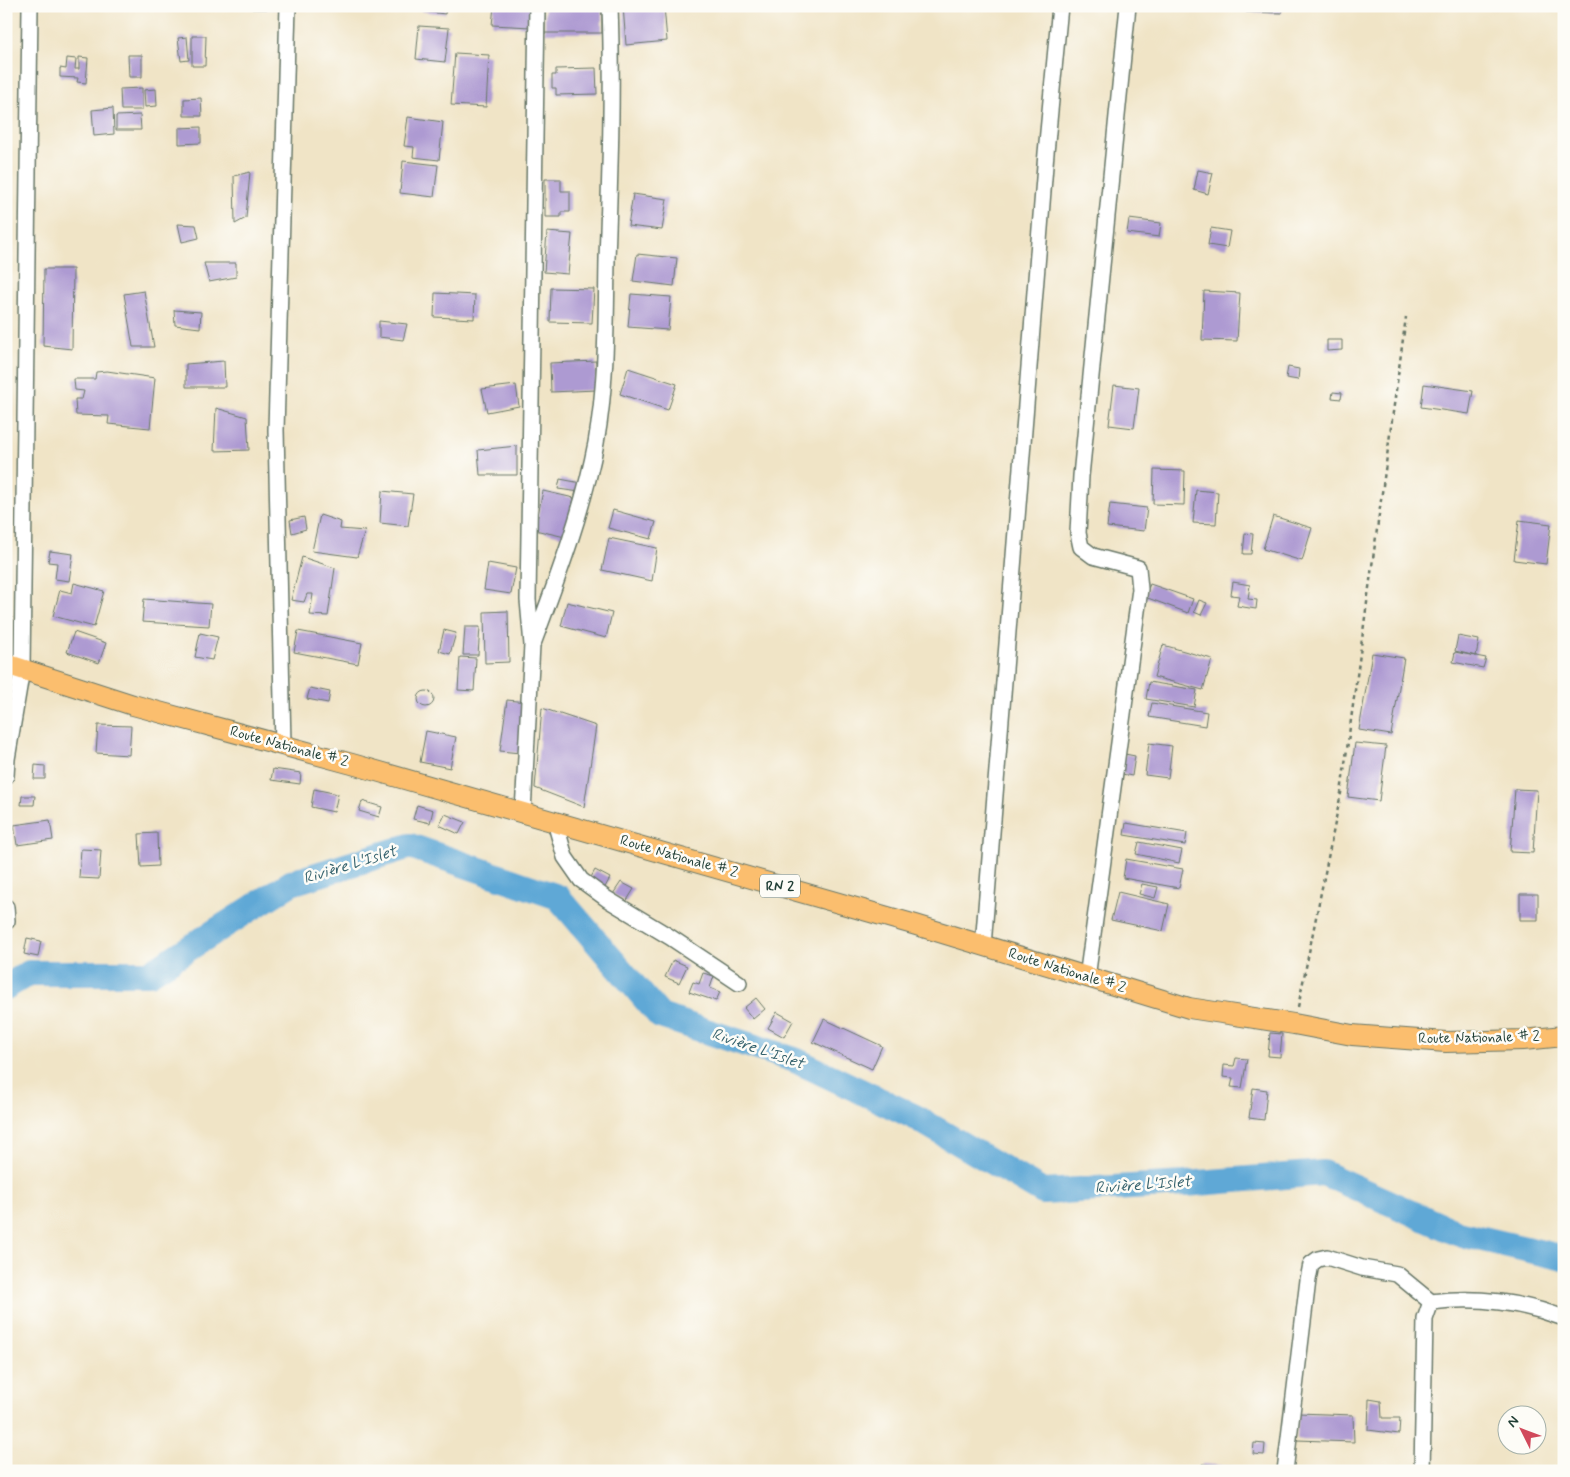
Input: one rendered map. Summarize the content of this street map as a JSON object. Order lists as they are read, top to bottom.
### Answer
{
  "streets": {
    "main road": ["Route Nationale # 2", "RN 2"]
  },
  "water": ["Rivière L'Islet"],
  "north": "top left"
}
